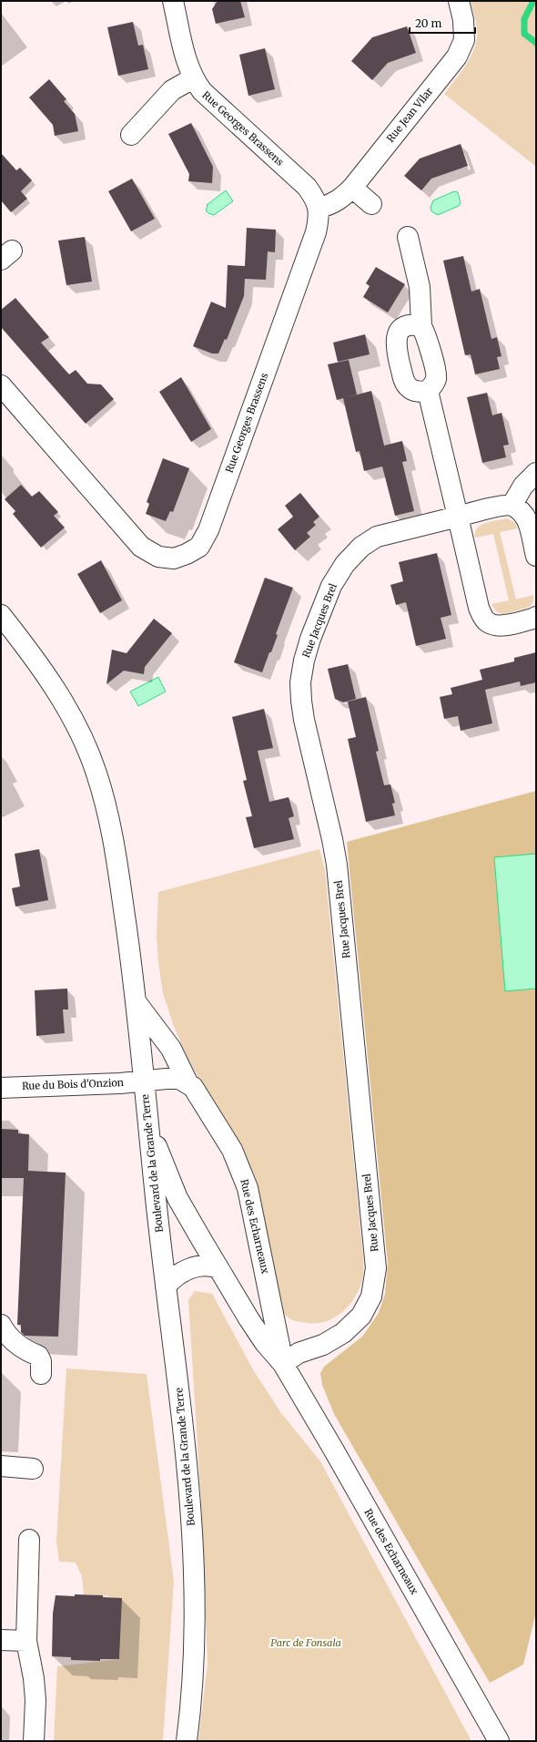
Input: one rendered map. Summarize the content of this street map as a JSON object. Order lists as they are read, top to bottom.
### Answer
{
  "streets": {
    "street": [
      "Rue Jean Vilar",
      "Rue Georges Brassens",
      "Rue Jacques Brel",
      "Rue du Bois d'Onzion",
      "Boulevard de la Grande Terre",
      "Rue des Echarneaux"
    ]
  },
  "crossings": [
    ["Rue Jean Vilar", "Rue Georges Brassens"],
    ["Rue Jacques Brel", "Rue des Echarneaux"],
    ["Rue du Bois d'Onzion", "Boulevard de la Grande Terre"],
    ["Boulevard de la Grande Terre", "Rue des Echarneaux"]
  ],
  "parks": ["Parc de Fonsala"],
  "scale_bar": "20 m"
}
